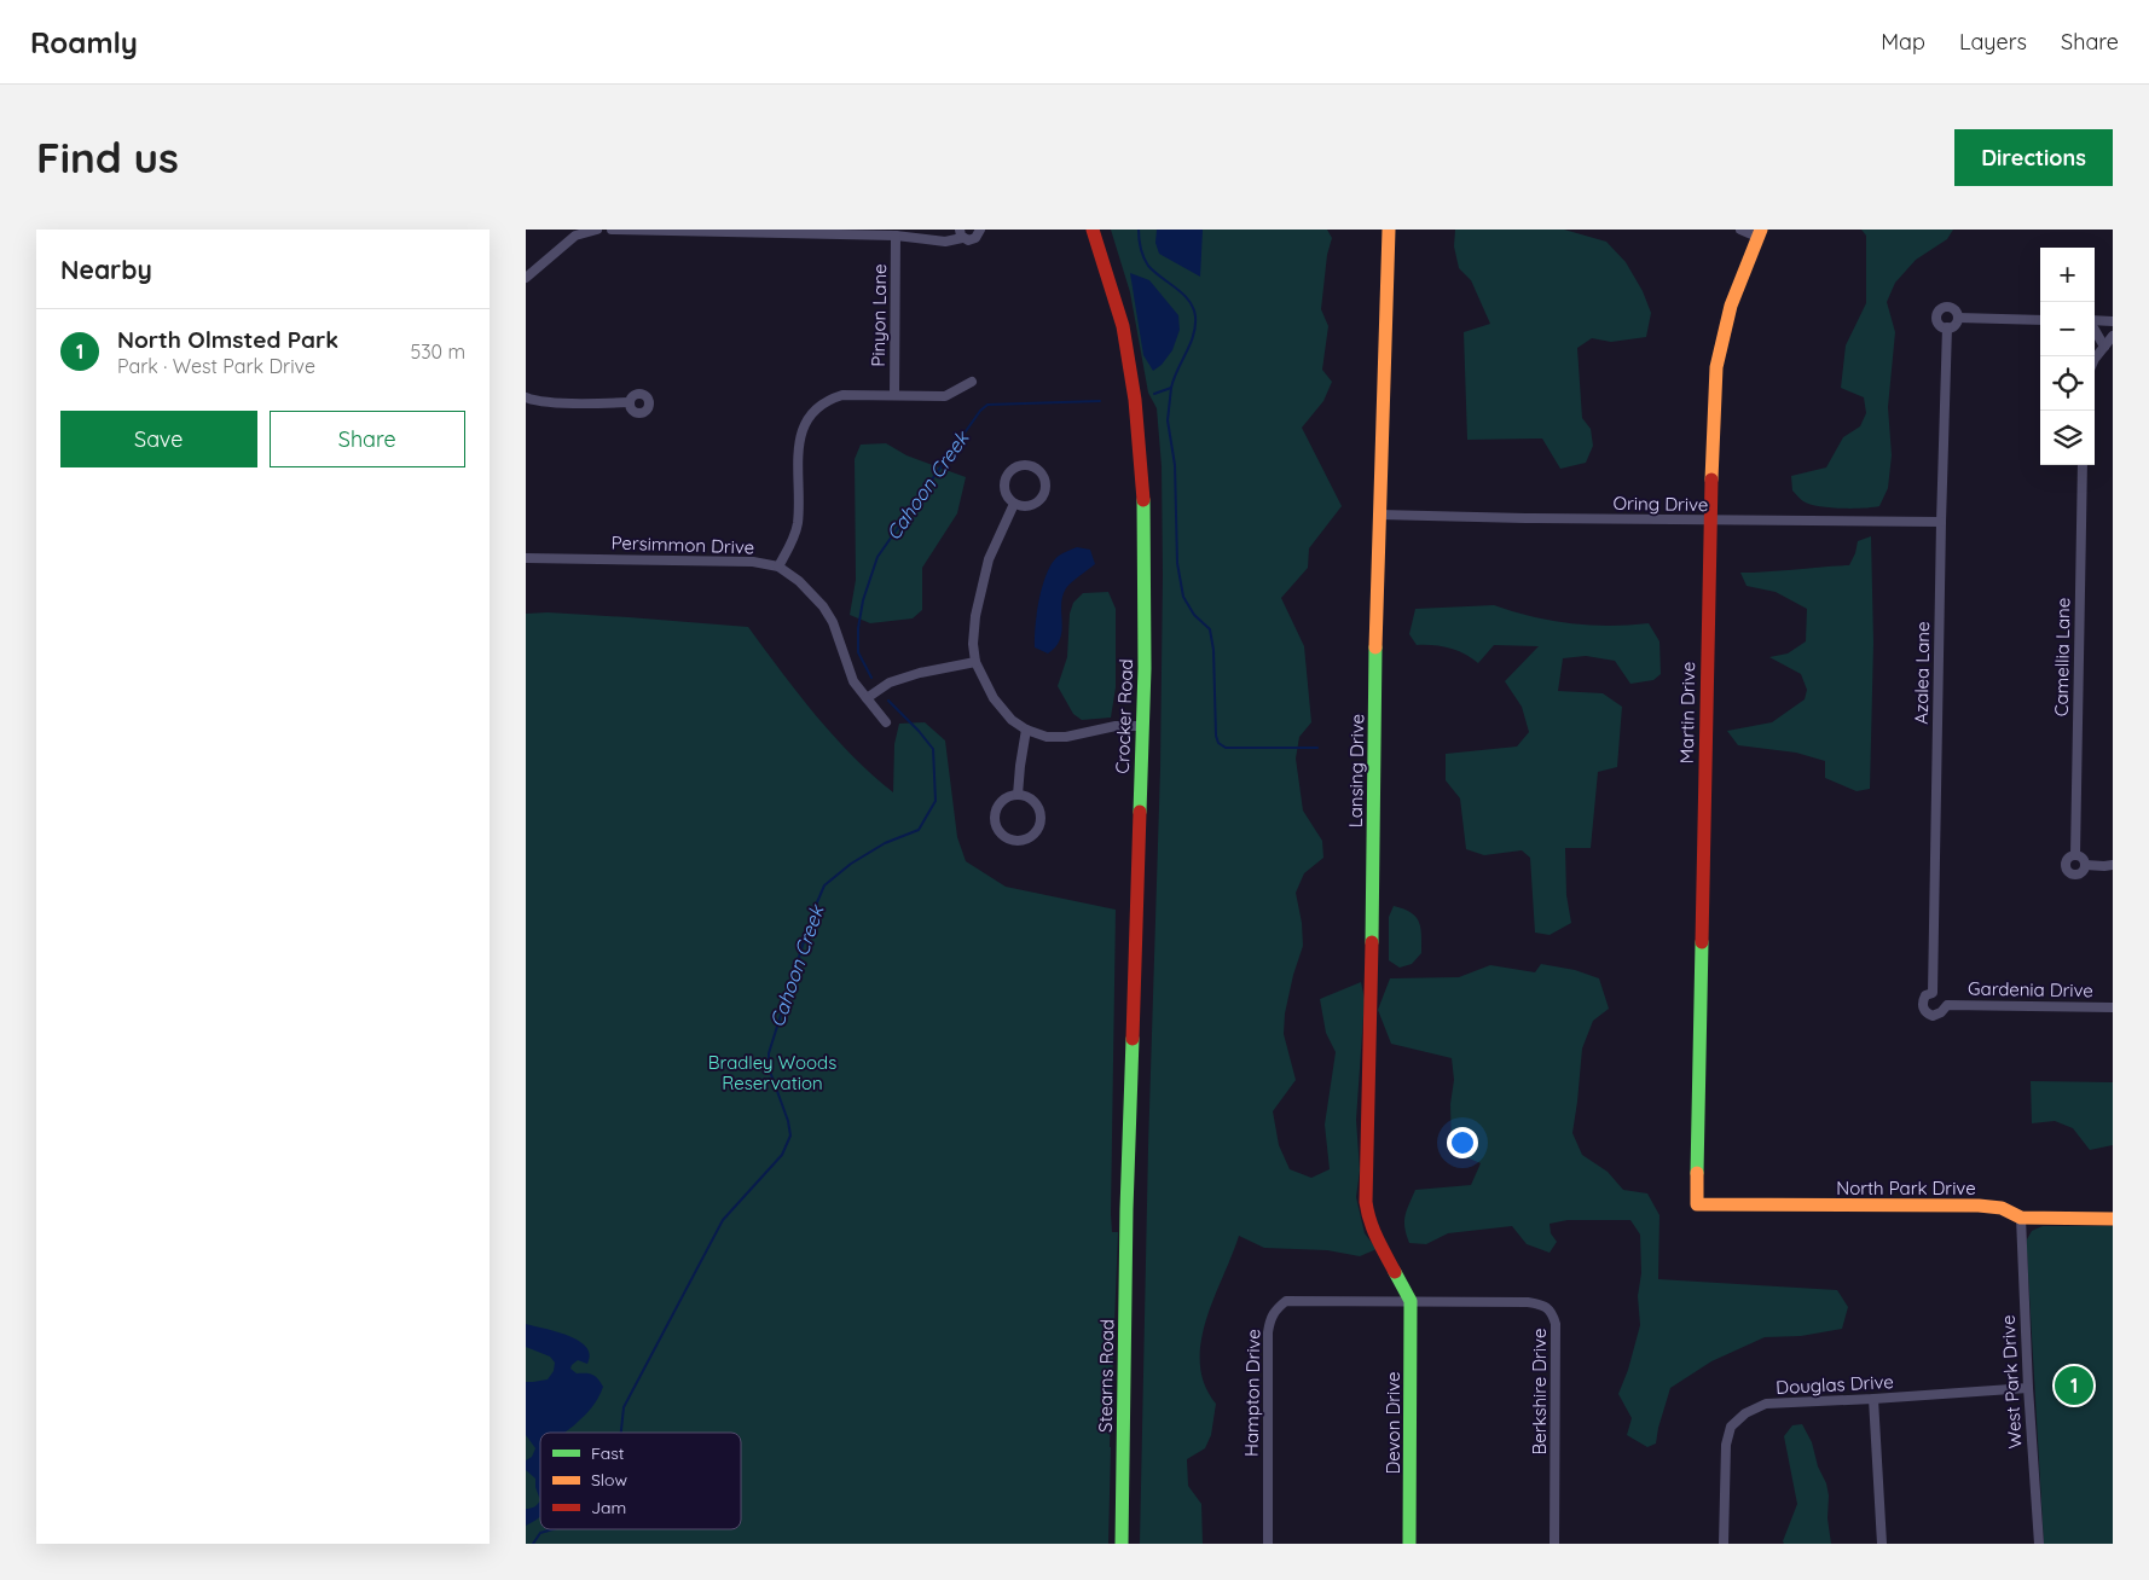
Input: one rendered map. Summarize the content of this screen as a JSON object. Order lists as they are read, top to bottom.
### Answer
{
  "streets": {
    "street": [
      "Pinyon Lane",
      "Oring Drive",
      "Persimmon Drive",
      "Camellia Lane",
      "Azalea Lane",
      "Martin Drive",
      "Crocker Road",
      "Lansing Drive",
      "Gardenia Drive",
      "North Park Drive",
      "Stearns Road",
      "West Park Drive",
      "Douglas Drive",
      "Berkshire Drive",
      "Hampton Drive",
      "Devon Drive"
    ]
  },
  "crossings": [
    ["Oring Drive", "Azalea Lane"],
    ["Oring Drive", "Martin Drive"],
    ["Oring Drive", "Lansing Drive"],
    ["Azalea Lane", "Gardenia Drive"],
    ["Martin Drive", "North Park Drive"],
    ["Crocker Road", "Stearns Road"],
    ["Lansing Drive", "Berkshire Drive"],
    ["Lansing Drive", "Hampton Drive"],
    ["Lansing Drive", "Devon Drive"],
    ["North Park Drive", "West Park Drive"],
    ["West Park Drive", "Douglas Drive"],
    ["Berkshire Drive", "Hampton Drive"],
    ["Berkshire Drive", "Devon Drive"],
    ["Hampton Drive", "Devon Drive"]
  ],
  "water": ["Cahoon Creek"],
  "parks": ["Bradley Woods Reservation"],
  "legend": ["Fast", "Slow", "Jam"],
  "page": {
    "header": "Roamly",
    "nav": ["Map", "Layers", "Share"],
    "buttons": [
      "Directions",
      ["Save", "Share"]
    ],
    "title": "Find us",
    "heading": "Nearby",
    "map_buttons": ["+", "−"],
    "list": [
      {
        "mark": "1",
        "name": "North Olmsted Park",
        "note": "Park · West Park Drive",
        "value": "530 m"
      }
    ],
    "pins": "1"
  }
}
